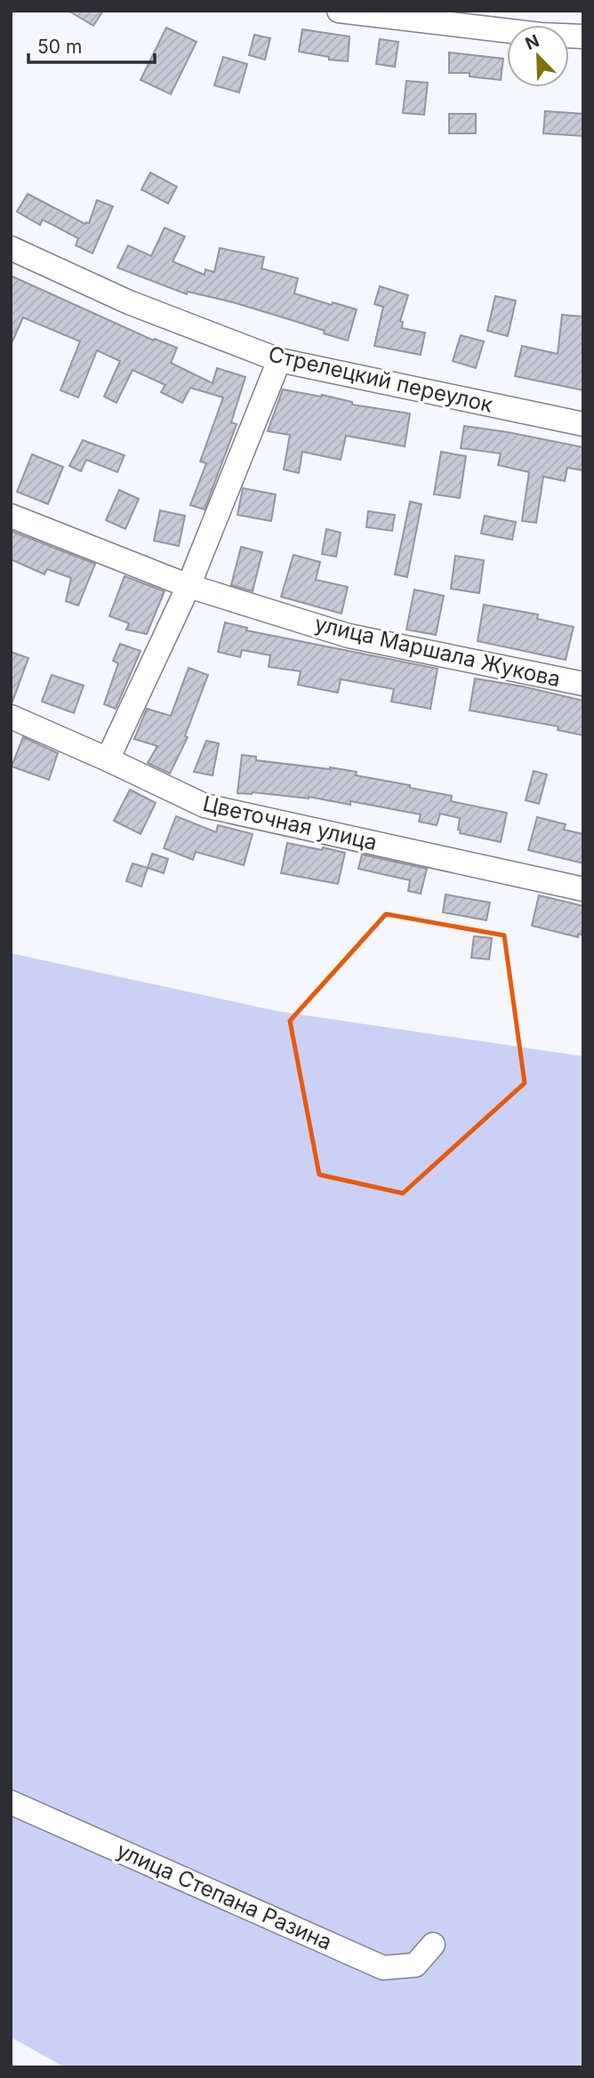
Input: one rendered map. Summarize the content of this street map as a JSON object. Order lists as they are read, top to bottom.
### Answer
{
  "streets": {
    "street": [
      "Стрелецкий переулок",
      "улица Маршала Жукова",
      "Цветочная улица",
      "улица Степана Разина"
    ]
  },
  "scale_bar": "50 m",
  "north": "top left"
}
